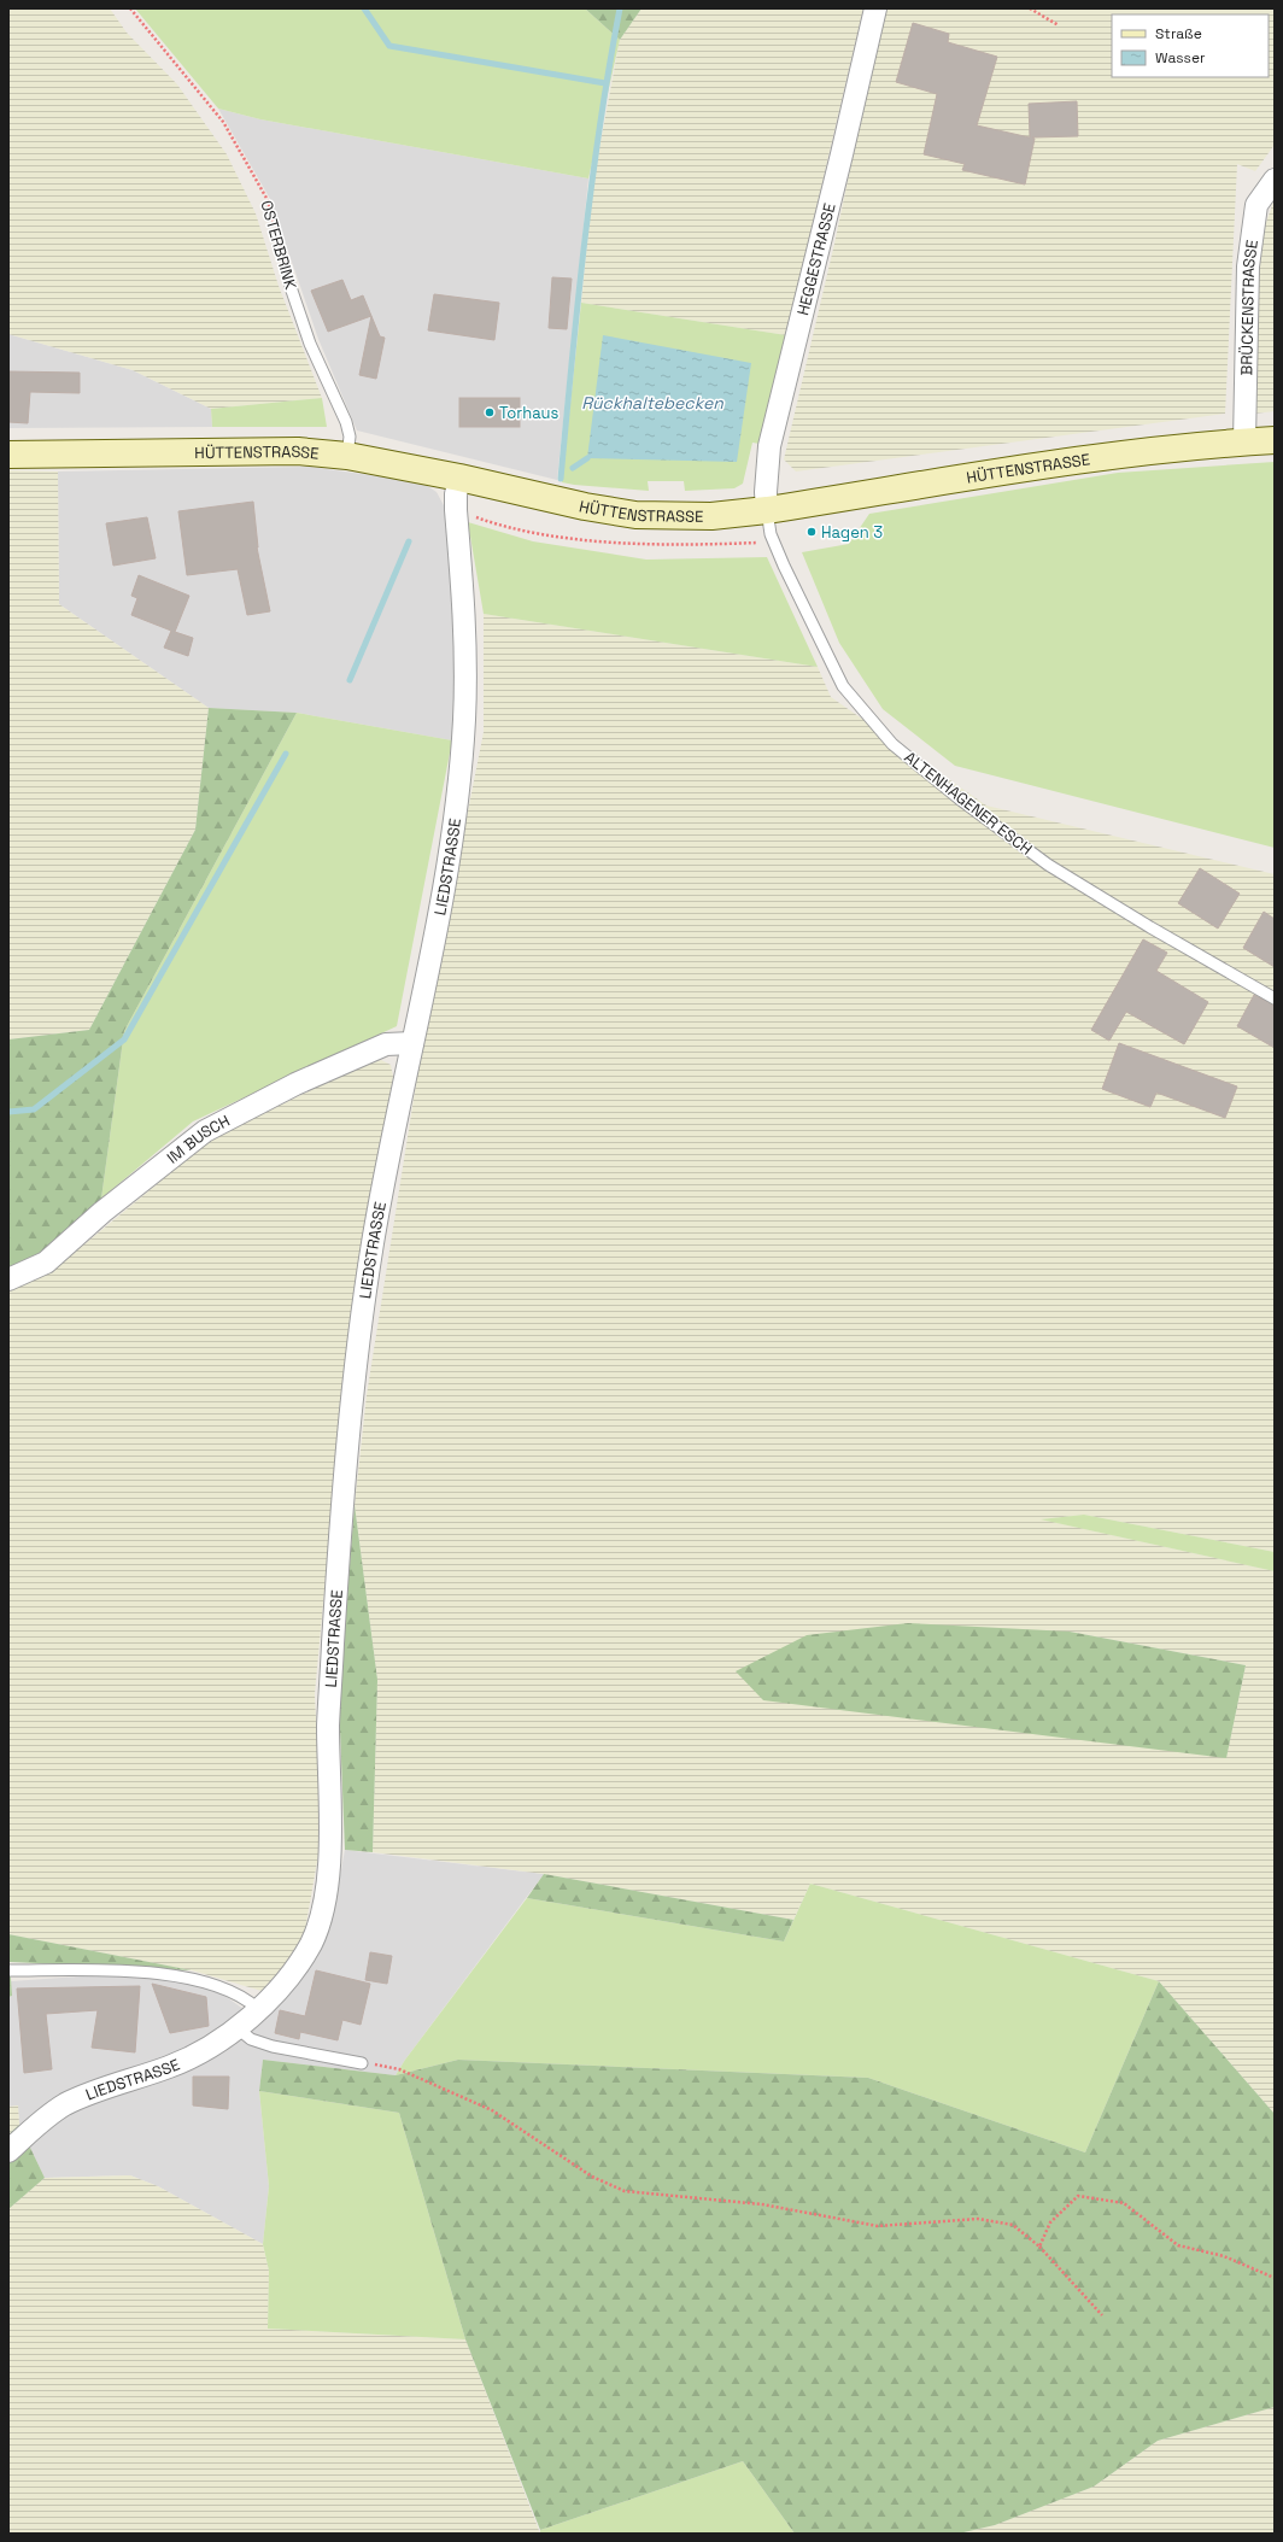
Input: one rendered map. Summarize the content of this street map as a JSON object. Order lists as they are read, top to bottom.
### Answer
{
  "streets": {
    "main road": ["HÜTTENSTRASSE"],
    "street": [
      "HEGGESTRASSE",
      "BRÜCKENSTRASSE",
      "LIEDSTRASSE",
      "IM BUSCH"
    ],
    "lane": ["OSTERBRINK", "ALTENHAGENER ESCH"]
  },
  "crossings": [
    ["OSTERBRINK", "HÜTTENSTRASSE"],
    ["HEGGESTRASSE", "HÜTTENSTRASSE"],
    ["HEGGESTRASSE", "ALTENHAGENER ESCH"],
    ["BRÜCKENSTRASSE", "HÜTTENSTRASSE"],
    ["HÜTTENSTRASSE", "ALTENHAGENER ESCH"],
    ["HÜTTENSTRASSE", "LIEDSTRASSE"],
    ["LIEDSTRASSE", "IM BUSCH"]
  ],
  "water": ["Rückhaltebecken"],
  "places": ["Torhaus", "Hagen 3"],
  "legend": ["Straße", "Wasser"]
}
